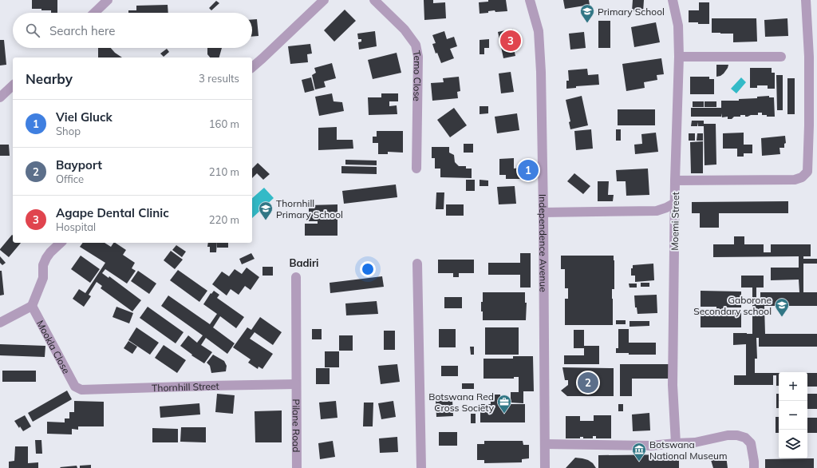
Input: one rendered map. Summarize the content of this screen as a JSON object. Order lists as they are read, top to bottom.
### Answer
{
  "streets": {
    "street": [
      "Temo Close",
      "Moemi Street",
      "Independence Avenue",
      "Mookla Close",
      "Thornhill Street",
      "Pilane Road"
    ]
  },
  "crossings": [
    ["Mookla Close", "Thornhill Street"],
    ["Thornhill Street", "Pilane Road"]
  ],
  "districts": ["Badiri"],
  "places": {
    "school or university": ["Primary School", "Thornhill Primary School", "Gaborone Secondary school"],
    "office": ["Botswana Red Cross Society"],
    "museum": ["Botswana National Museum"]
  },
  "page": {
    "search": "Search here",
    "pins": ["3", "1", "2"],
    "heading": ["Nearby", "3 results"],
    "list": [
      {
        "mark": "1",
        "name": "Viel Gluck",
        "note": "Shop",
        "value": "160 m"
      },
      {
        "mark": "2",
        "name": "Bayport",
        "note": "Office",
        "value": "210 m"
      },
      {
        "mark": "3",
        "name": "Agape Dental Clinic",
        "note": "Hospital",
        "value": "220 m"
      }
    ],
    "map_buttons": ["+", "−"]
  }
}
